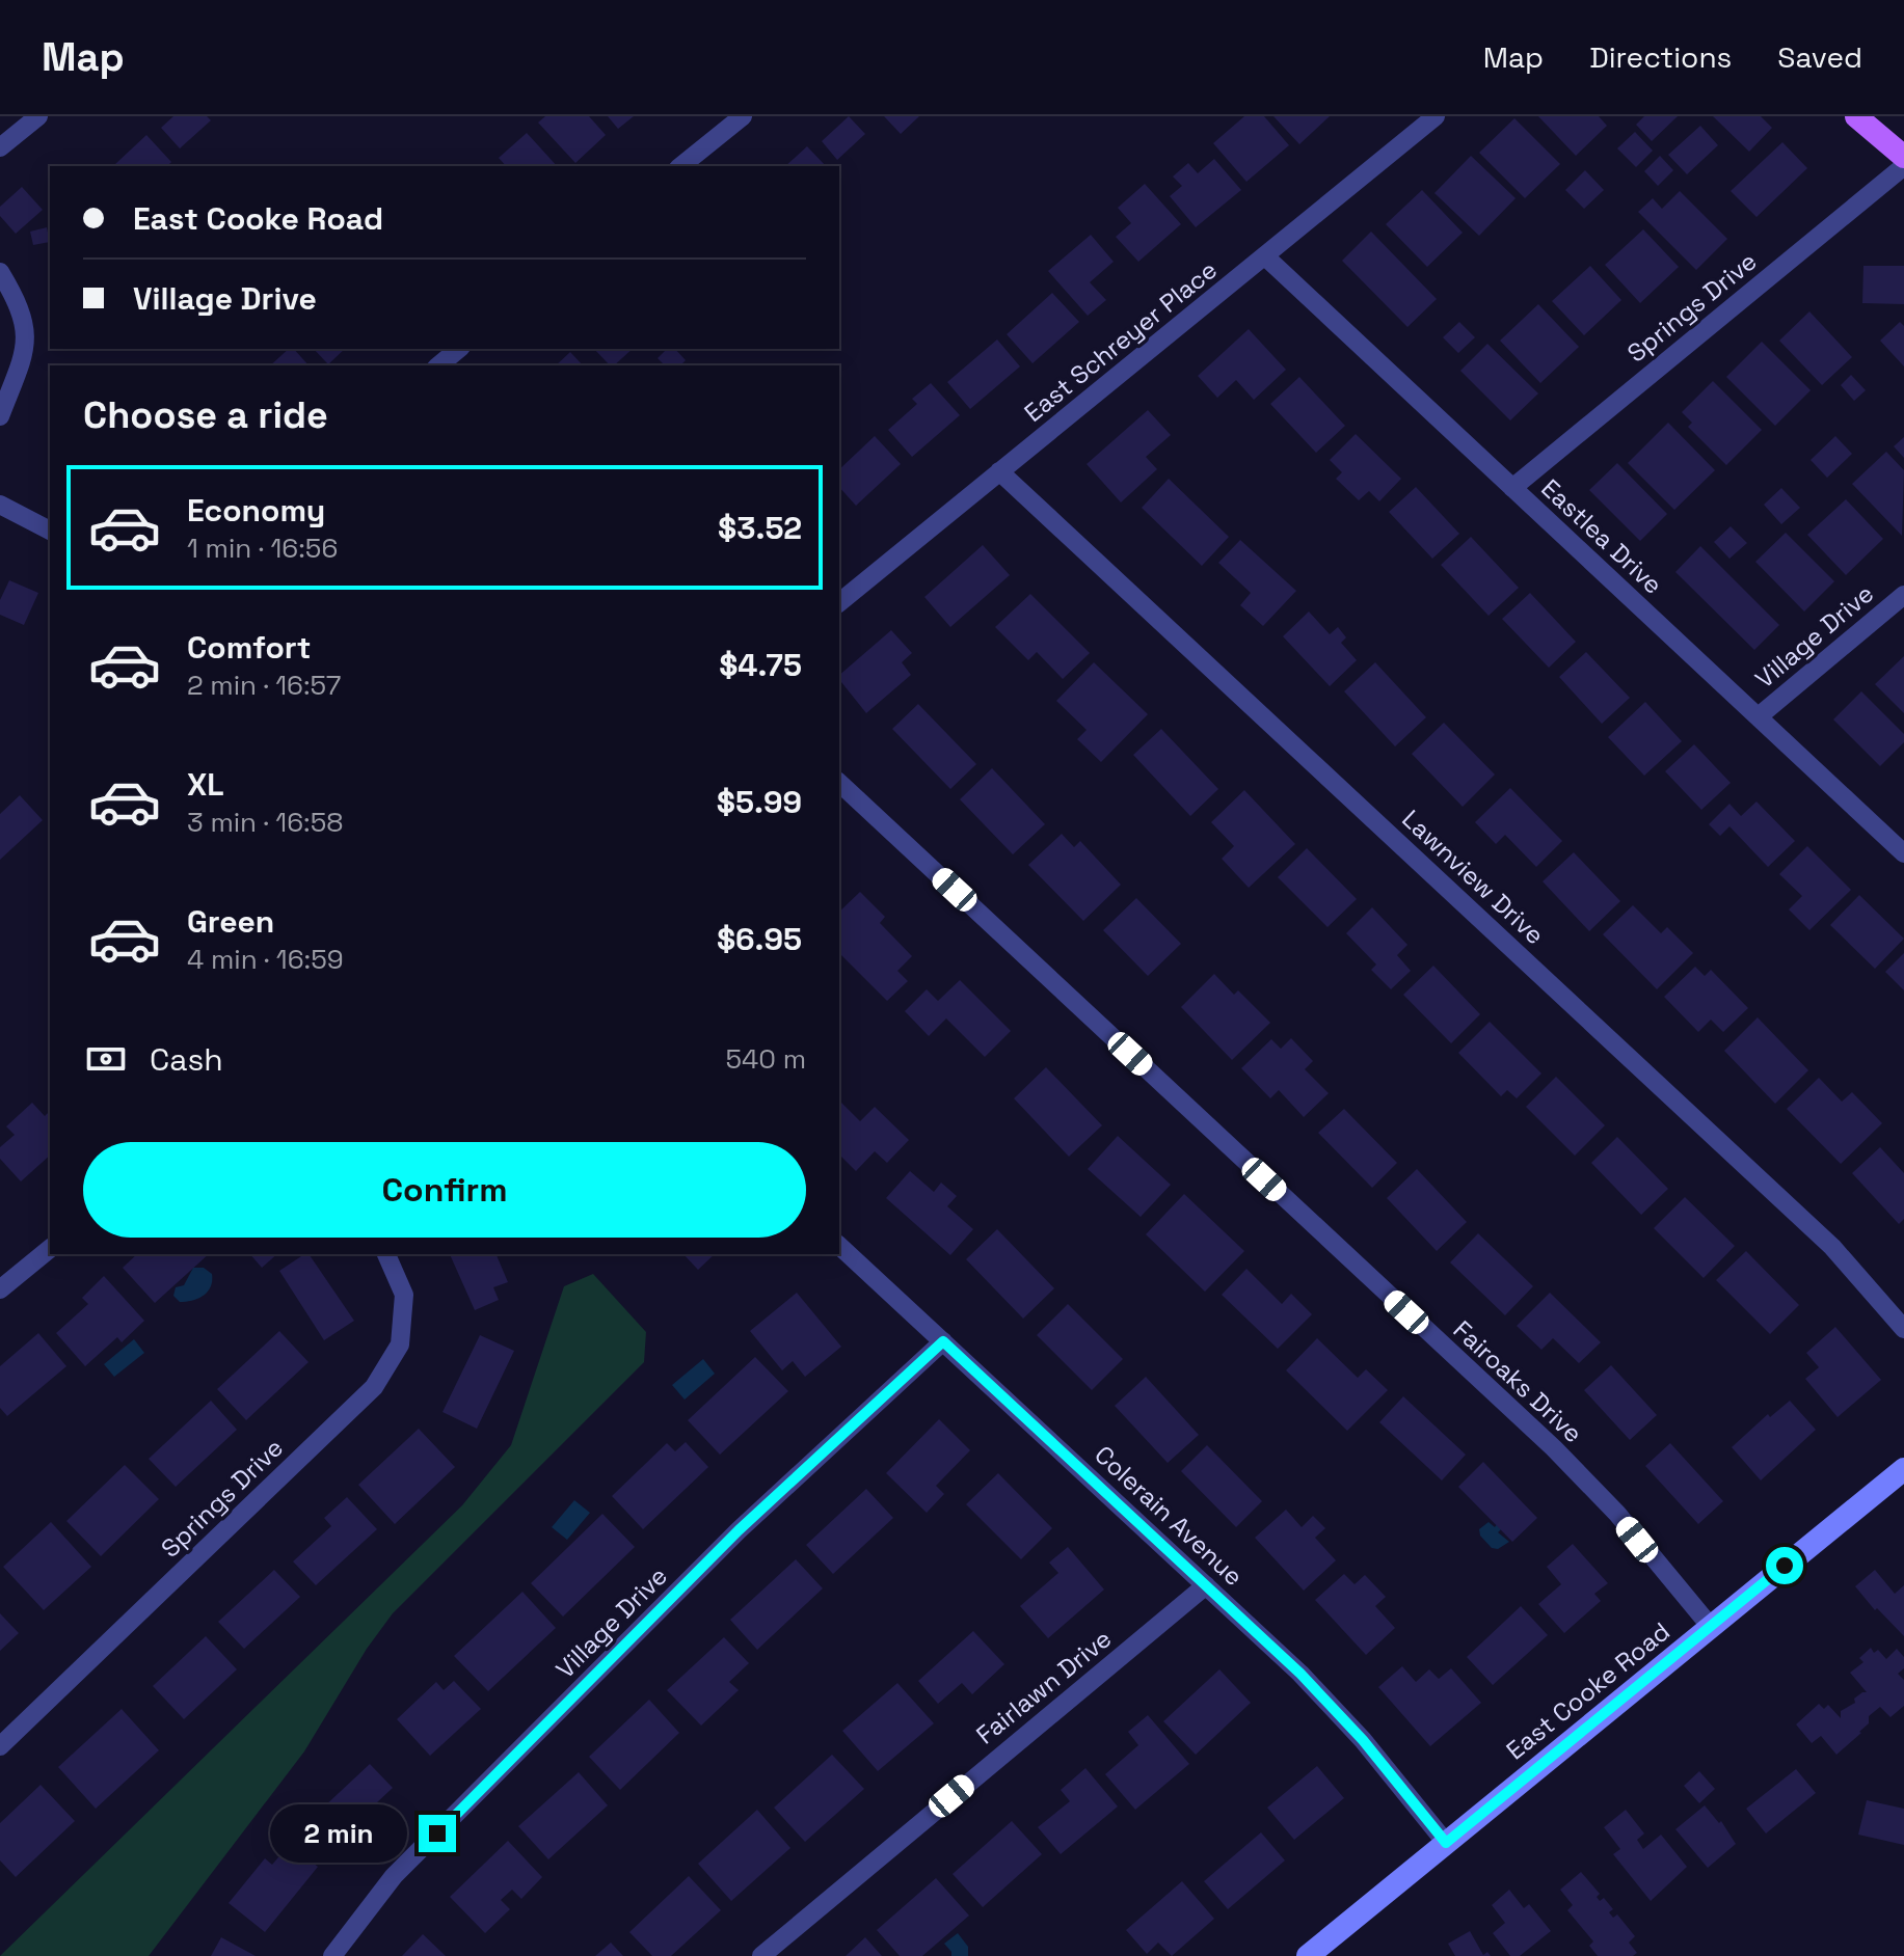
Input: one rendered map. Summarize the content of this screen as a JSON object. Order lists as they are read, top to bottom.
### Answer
{
  "streets": {
    "main road": ["East Cooke Road"],
    "street": [
      "Springs Drive",
      "East Schreyer Place",
      "Eastlea Drive",
      "Village Drive",
      "Lawnview Drive",
      "Fairoaks Drive",
      "Colerain Avenue",
      "Fairlawn Drive"
    ]
  },
  "crossings": [
    ["Springs Drive", "Eastlea Drive"],
    ["East Schreyer Place", "Eastlea Drive"],
    ["East Schreyer Place", "Lawnview Drive"],
    ["Eastlea Drive", "Village Drive"],
    ["Village Drive", "Colerain Avenue"],
    ["Fairoaks Drive", "East Cooke Road"],
    ["Colerain Avenue", "Fairlawn Drive"],
    ["Colerain Avenue", "East Cooke Road"]
  ],
  "page": {
    "header": "Map",
    "nav": ["Map", "Directions", "Saved"],
    "banner": ["East Cooke Road", "Village Drive"],
    "heading": "Choose a ride",
    "list": [
      {
        "name": "Economy",
        "note": "1 min · 16:56",
        "value": "$3.52"
      },
      {
        "name": "Comfort",
        "note": "2 min · 16:57",
        "value": "$4.75"
      },
      {
        "name": "XL",
        "note": "3 min · 16:58",
        "value": "$5.99"
      },
      {
        "name": "Green",
        "note": "4 min · 16:59",
        "value": "$6.95"
      }
    ],
    "pay": ["Cash", "540 m"],
    "buttons": "Confirm",
    "bubble": "2 min"
  }
}
